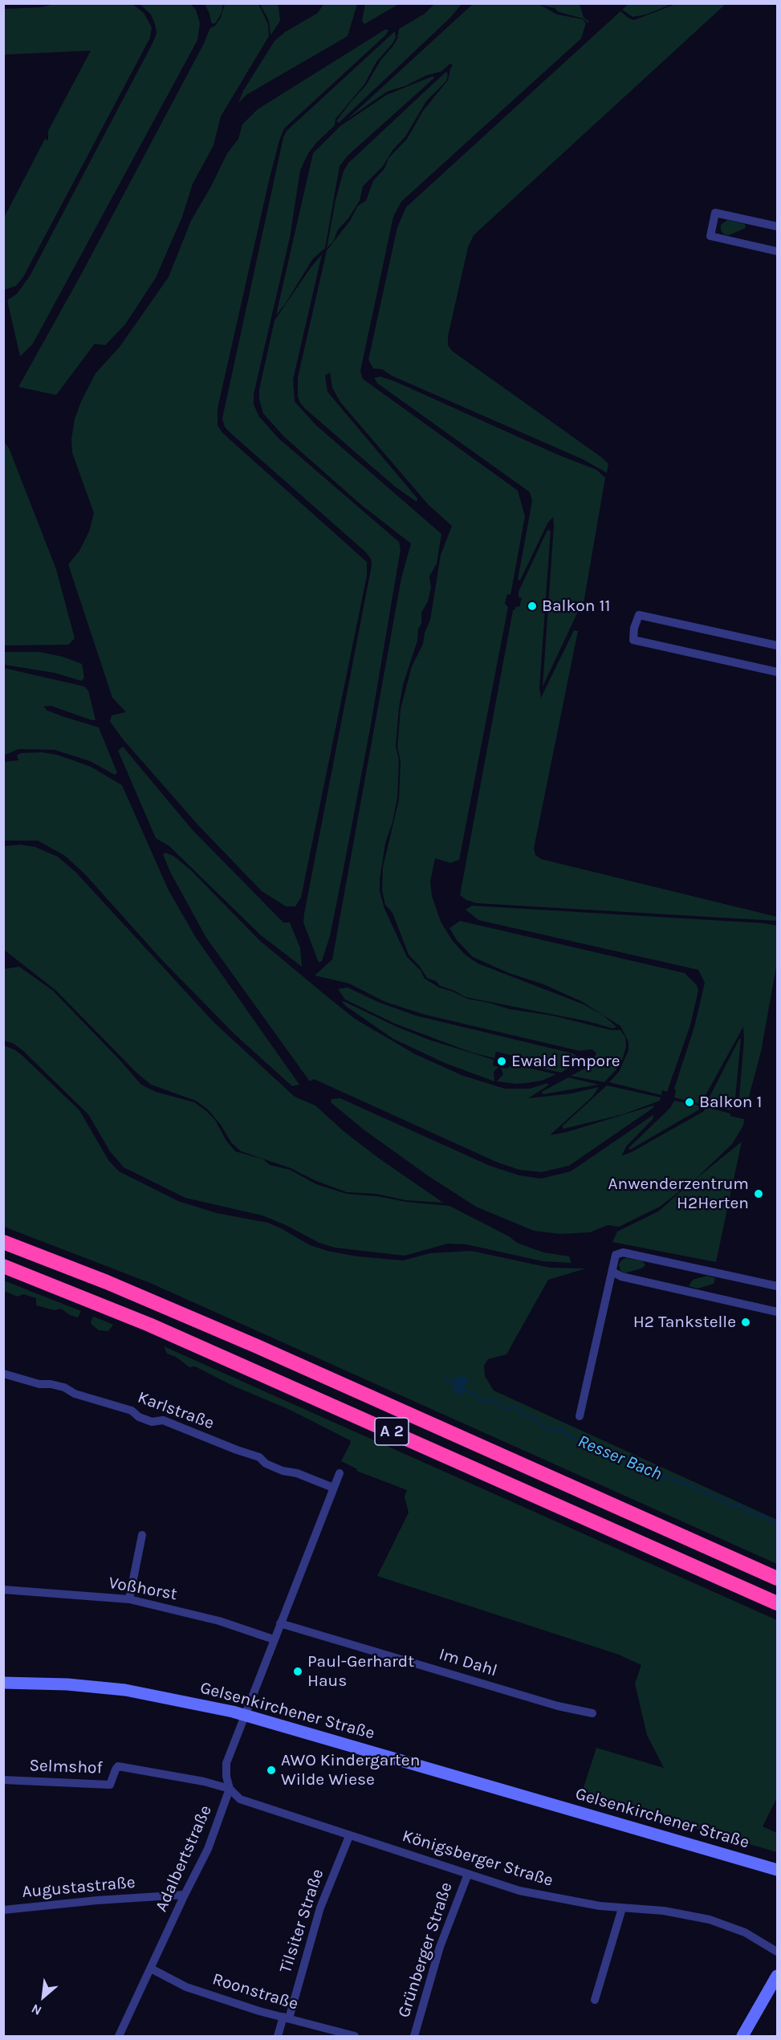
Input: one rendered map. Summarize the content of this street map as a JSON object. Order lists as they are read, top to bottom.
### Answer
{
  "streets": {
    "highway": ["A 2"],
    "main road": ["Gelsenkirchener Straße"],
    "street": [
      "Karlstraße",
      "Voßhorst",
      "Im Dahl",
      "Selmshof",
      "Adalbertstraße",
      "Königsberger Straße",
      "Augustastraße",
      "Tilsiter Straße",
      "Grünberger Straße",
      "Roonstraße"
    ]
  },
  "crossings": [
    ["Karlstraße", "Adalbertstraße"],
    ["Voßhorst", "Adalbertstraße"],
    ["Im Dahl", "Adalbertstraße"],
    ["Gelsenkirchener Straße", "Adalbertstraße"],
    ["Selmshof", "Adalbertstraße"],
    ["Selmshof", "Königsberger Straße"],
    ["Adalbertstraße", "Königsberger Straße"],
    ["Adalbertstraße", "Augustastraße"],
    ["Adalbertstraße", "Roonstraße"],
    ["Königsberger Straße", "Tilsiter Straße"],
    ["Königsberger Straße", "Grünberger Straße"],
    ["Tilsiter Straße", "Roonstraße"]
  ],
  "water": ["Resser Bach"],
  "places": [
    "Balkon 11",
    "Ewald Empore",
    "Balkon 1",
    "Anwenderzentrum H2Herten",
    "H2 Tankstelle",
    "Paul-Gerhardt Haus",
    "AWO Kindergarten Wilde Wiese"
  ],
  "north": "bottom left"
}
